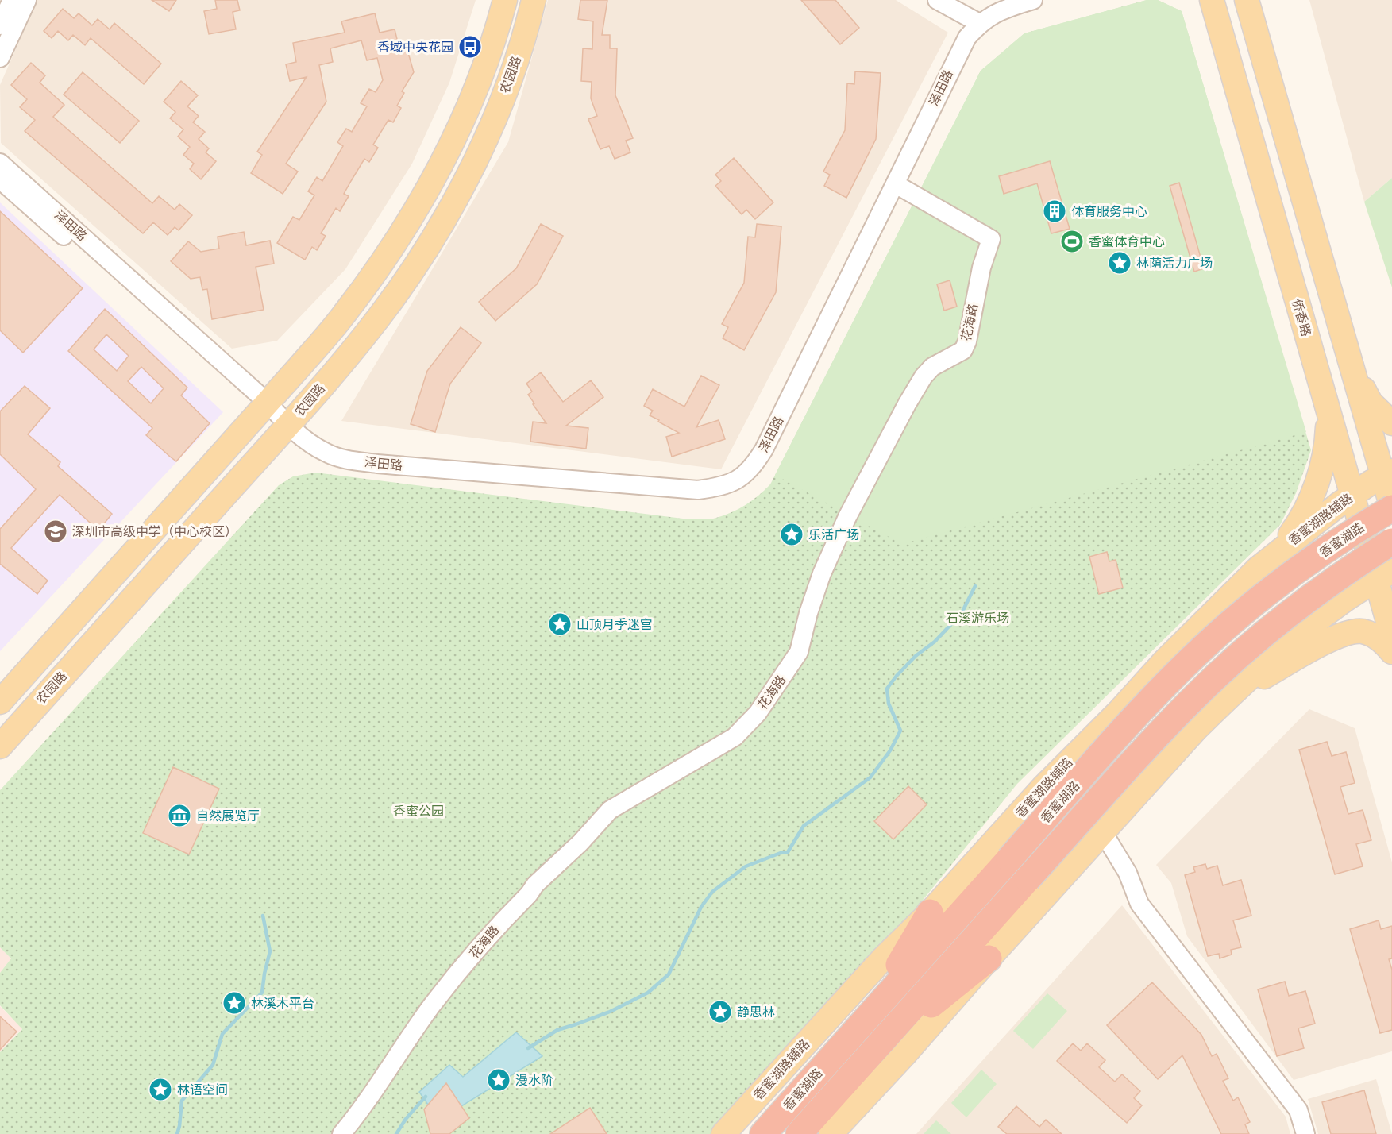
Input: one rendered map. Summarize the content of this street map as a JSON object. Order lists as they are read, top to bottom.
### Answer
{
  "streets": {
    "highway": ["香蜜湖路"],
    "main road": ["农园路", "侨香路", "香蜜湖路辅路"],
    "street": ["泽田路", "花海路"]
  },
  "crossings": [
    ["农园路", "泽田路"],
    ["泽田路", "花海路"],
    ["侨香路", "香蜜湖路辅路"]
  ],
  "parks": ["石溪游乐场", "香蜜公园"],
  "places": {
    "bus stop": ["香域中央花园"],
    "building": ["体育服务中心"],
    "sports": ["香蜜体育中心"],
    "place": [
      "林荫活力广场",
      "乐活广场",
      "山顶月季迷宫",
      "林溪木平台",
      "静思林",
      "漫水阶",
      "林语空间"
    ],
    "school or university": ["深圳市高级中学（中心校区）"],
    "museum": ["自然展览厅"]
  }
}
